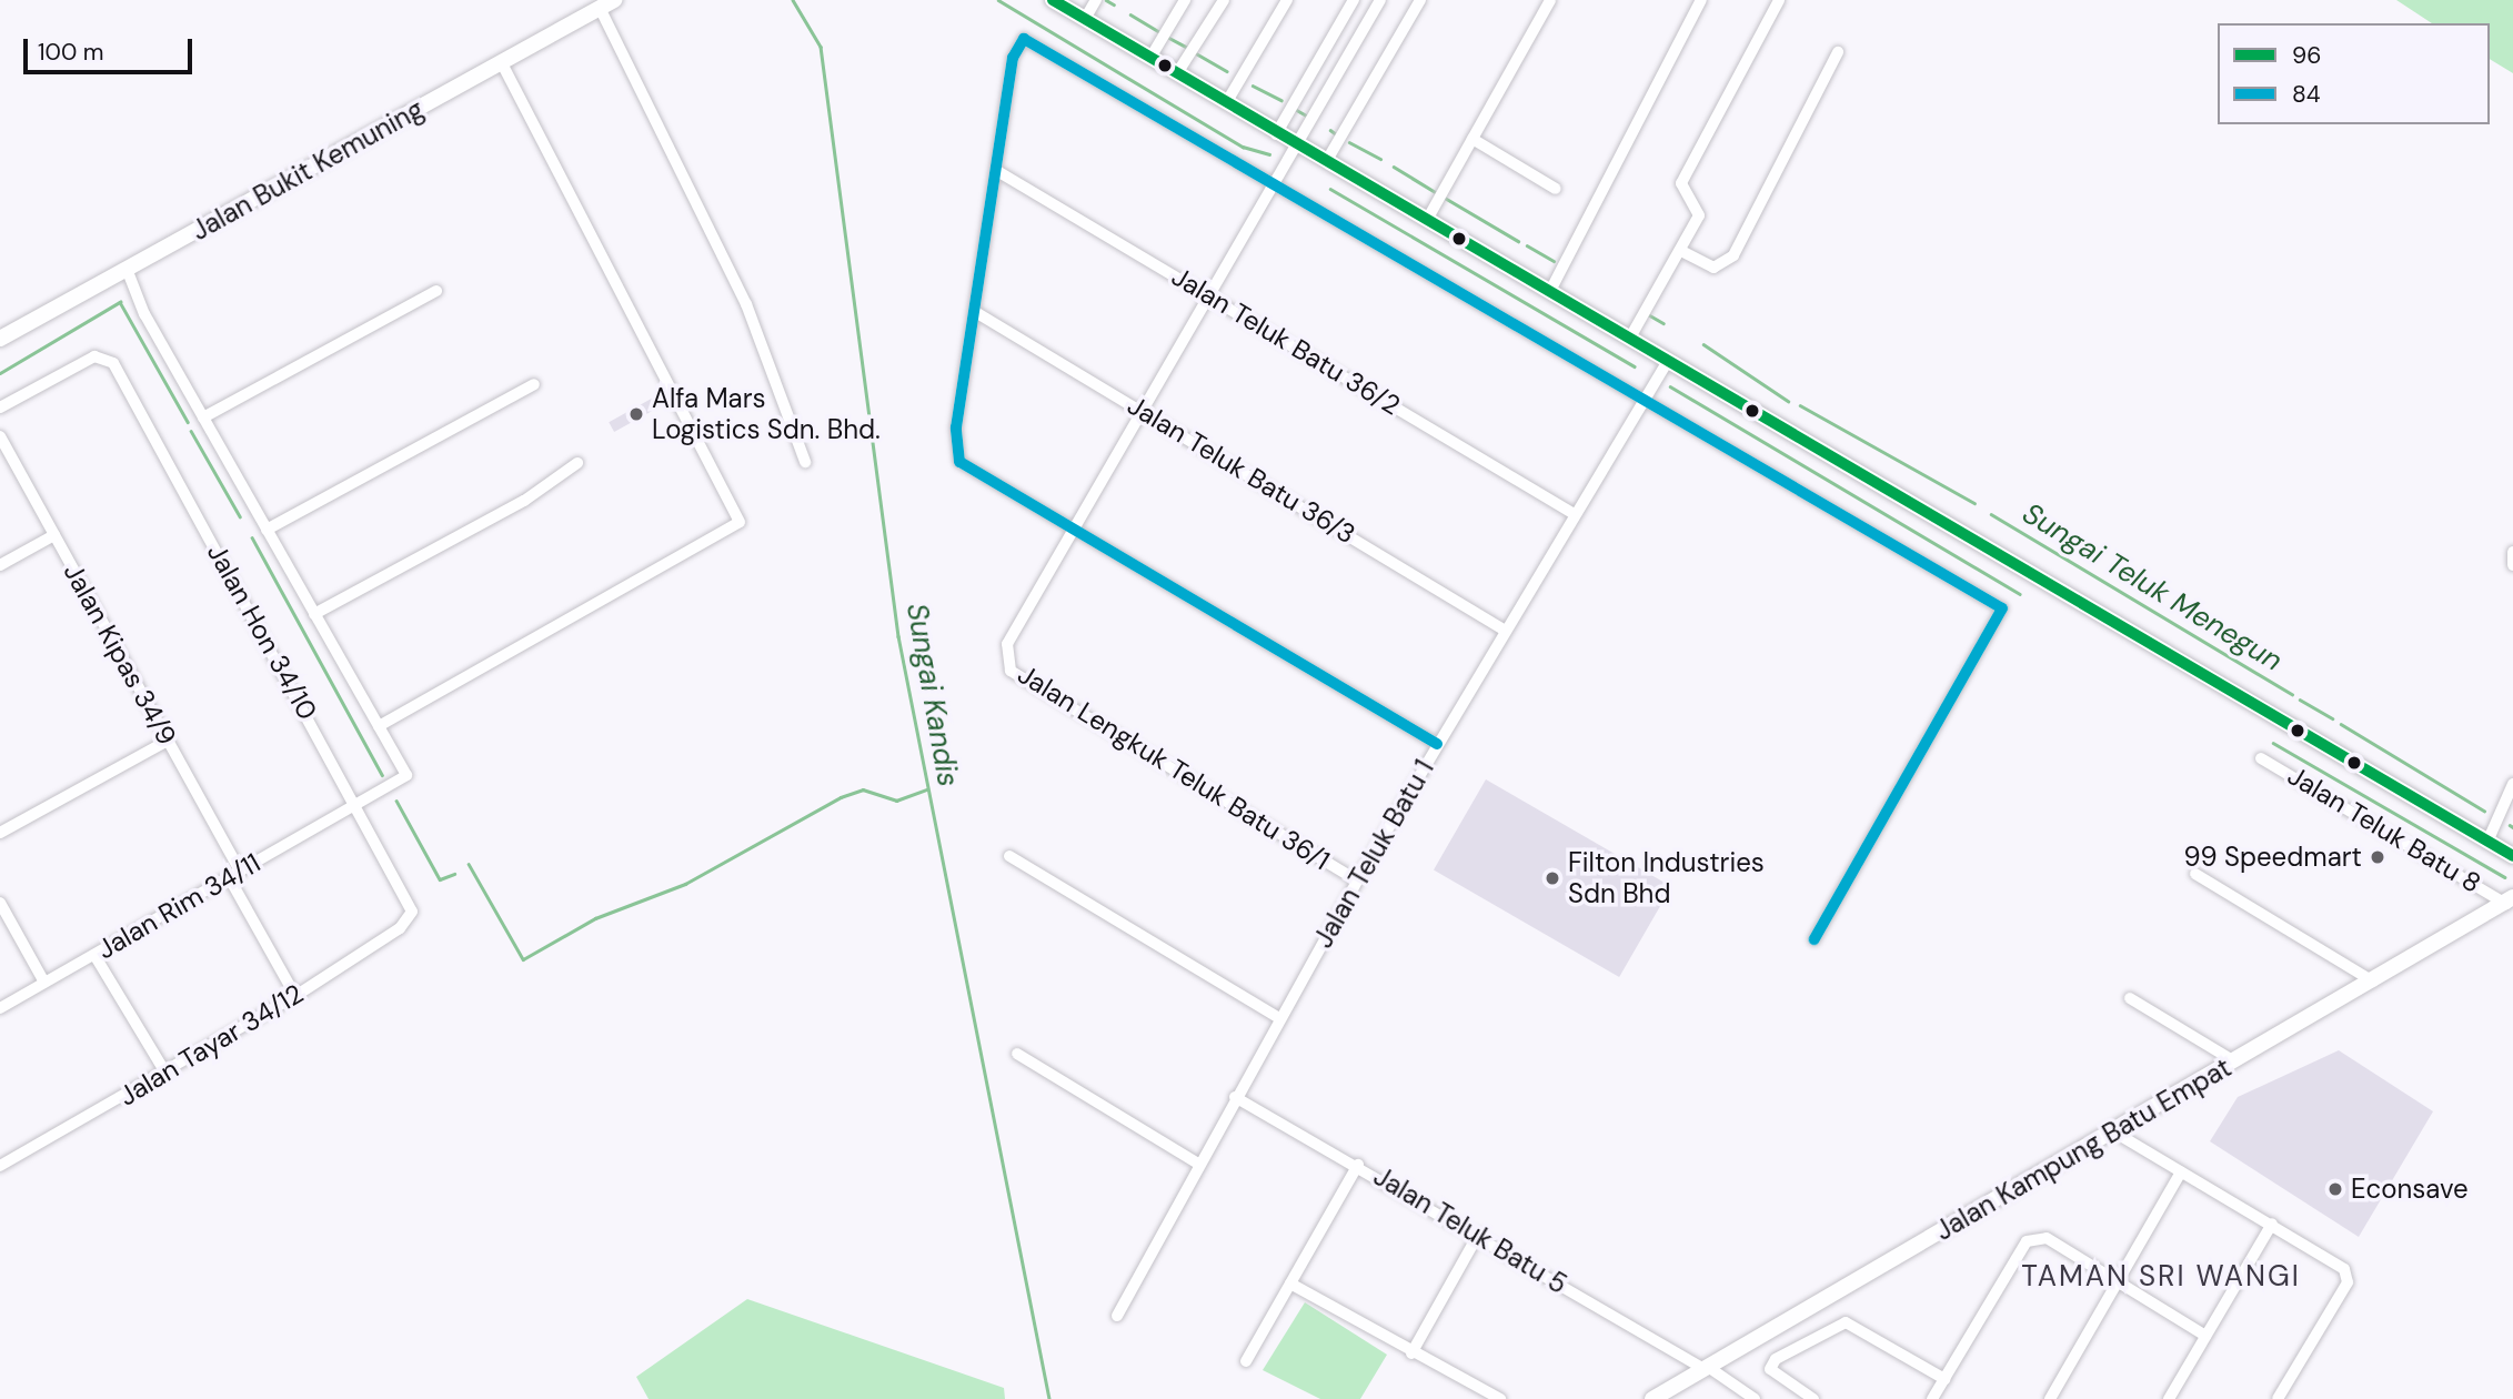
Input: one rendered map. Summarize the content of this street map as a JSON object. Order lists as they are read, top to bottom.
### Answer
{
  "streets": {
    "main road": ["Jalan Bukit Kemuning", "Jalan Kampung Batu Empat"],
    "street": [
      "Jalan Teluk Batu 36/2",
      "Jalan Teluk Batu 36/3",
      "Jalan Hon 34/10",
      "Jalan Kipas 34/9",
      "Jalan Lengkuk Teluk Batu 36/1",
      "Jalan Teluk Batu 8",
      "Jalan Teluk Batu 1",
      "Jalan Rim 34/11",
      "Jalan Tayar 34/12",
      "Jalan Teluk Batu 5"
    ]
  },
  "crossings": [
    ["Jalan Teluk Batu 36/2", "Jalan Teluk Batu 1"],
    ["Jalan Teluk Batu 36/3", "Jalan Teluk Batu 1"],
    ["Jalan Hon 34/10", "Jalan Rim 34/11"],
    ["Jalan Hon 34/10", "Jalan Tayar 34/12"],
    ["Jalan Kipas 34/9", "Jalan Rim 34/11"],
    ["Jalan Lengkuk Teluk Batu 36/1", "Jalan Teluk Batu 1"],
    ["Jalan Teluk Batu 8", "Jalan Kampung Batu Empat"],
    ["Jalan Teluk Batu 1", "Jalan Teluk Batu 5"],
    ["Jalan Kampung Batu Empat", "Jalan Teluk Batu 5"]
  ],
  "districts": ["TAMAN SRI WANGI"],
  "water": ["Sungai Teluk Menegun", "Sungai Kandis"],
  "places": [
    "Alfa Mars Logistics Sdn. Bhd.",
    "99 Speedmart",
    "Filton Industries Sdn Bhd",
    "Econsave"
  ],
  "lines": ["transit line 96", "transit line 84"],
  "legend": ["96", "84"],
  "scale_bar": "100 m"
}
